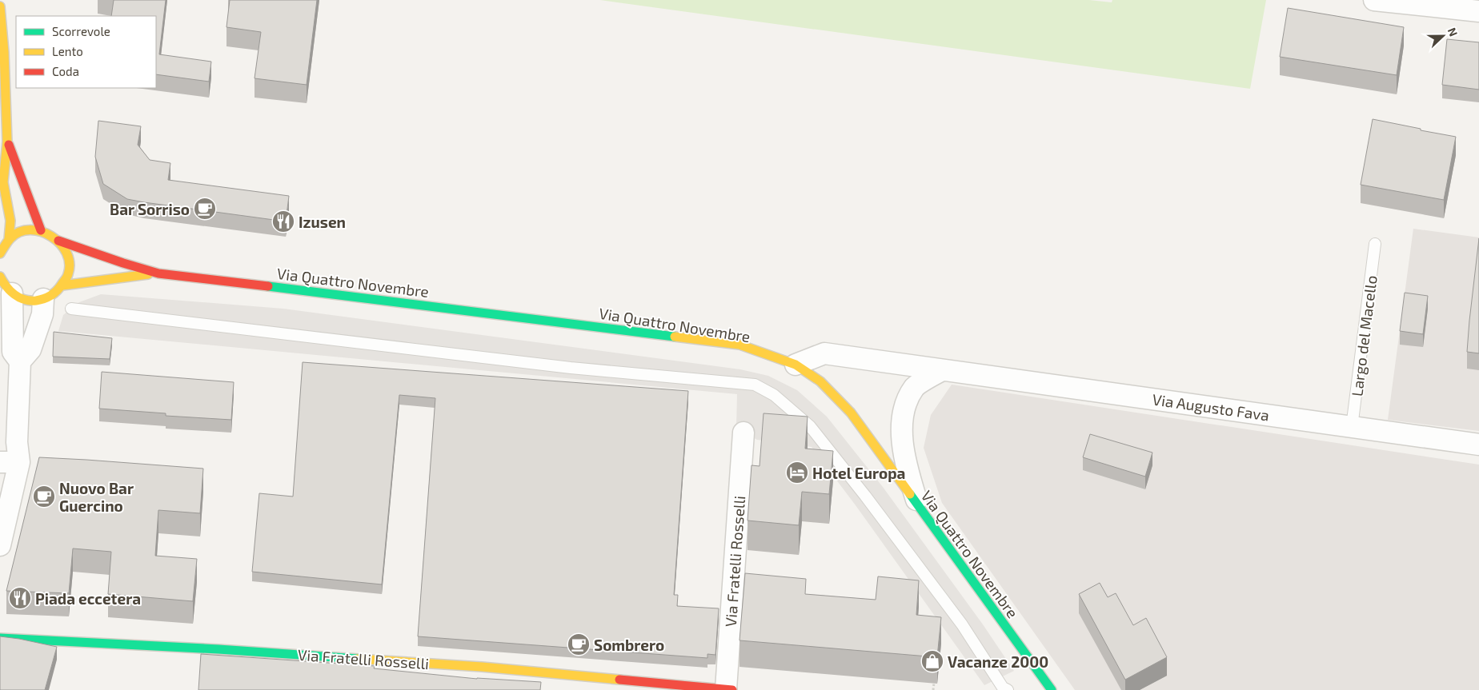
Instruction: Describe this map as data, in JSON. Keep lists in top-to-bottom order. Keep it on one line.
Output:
{"streets":{"main road":["Via Quattro Novembre","Via Fratelli Rosselli"],"street":["Via Augusto Fava"],"lane":["Largo del Macello"]},"crossings":[["Via Quattro Novembre","Via Augusto Fava"],["Largo del Macello","Via Augusto Fava"]],"places":{"cafe":["Bar Sorriso","Nuovo Bar Guercino","Sombrero"],"restaurant":["Izusen","Piada eccetera"],"hotel":["Hotel Europa"],"shop":["Vacanze 2000"]},"legend":["Scorrevole","Lento","Coda"],"north":"right"}
